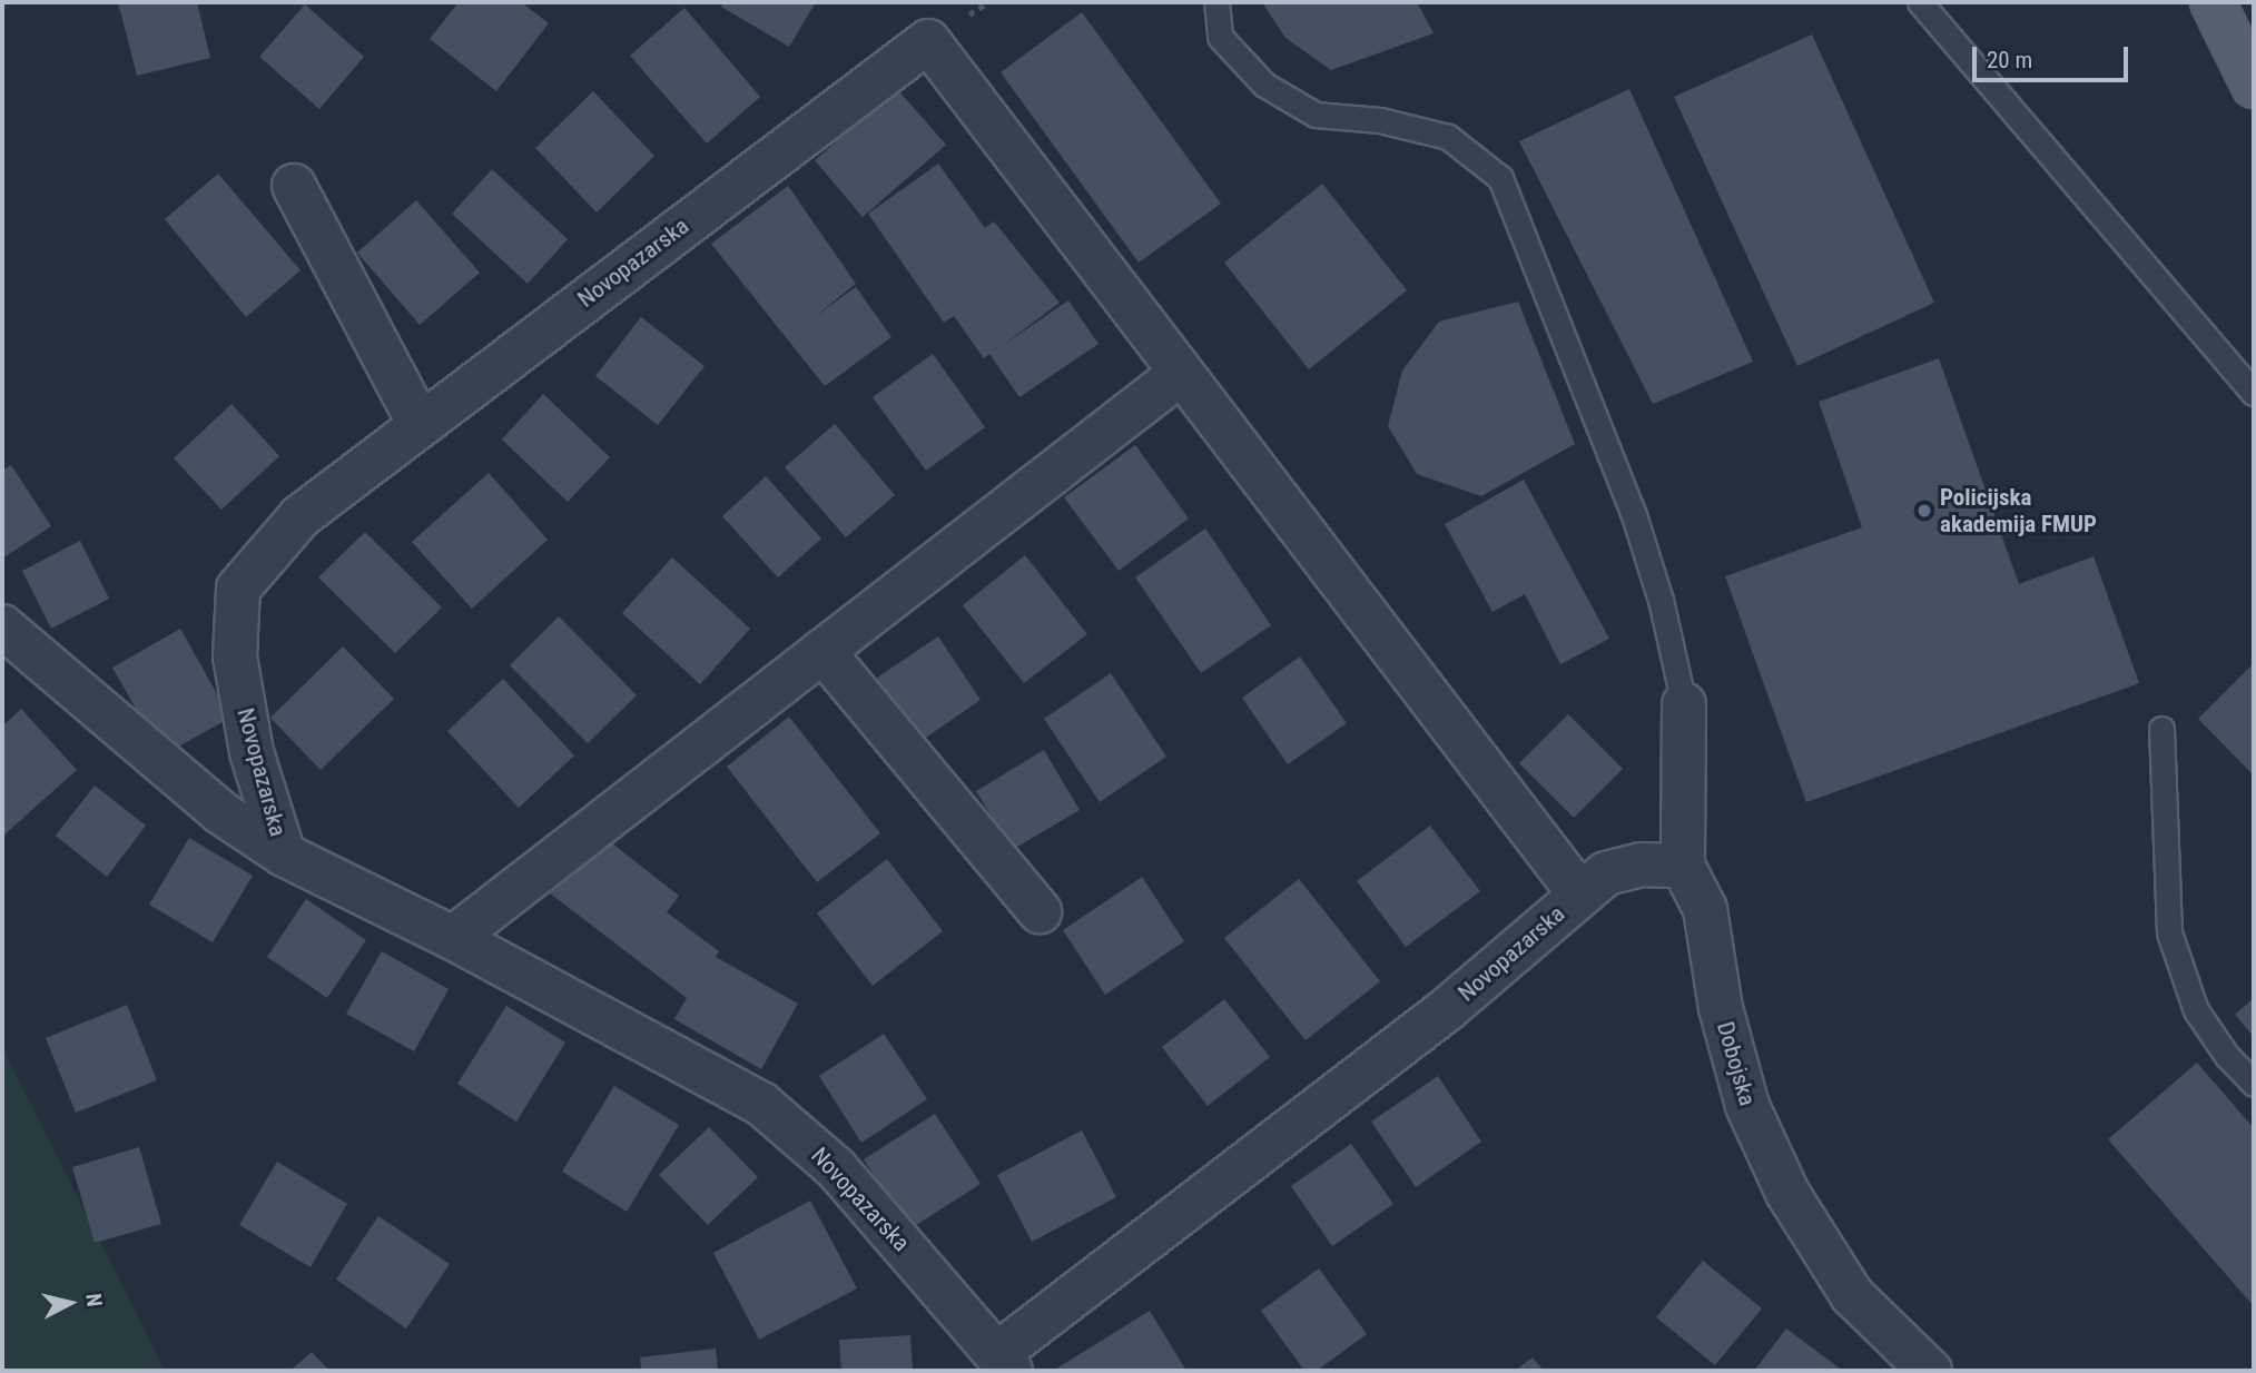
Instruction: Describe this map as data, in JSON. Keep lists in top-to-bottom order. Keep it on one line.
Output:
{"streets":{"street":["Novopazarska","Dobojska"]},"places":["Policijska akademija FMUP"],"scale_bar":"20 m","north":"right"}
